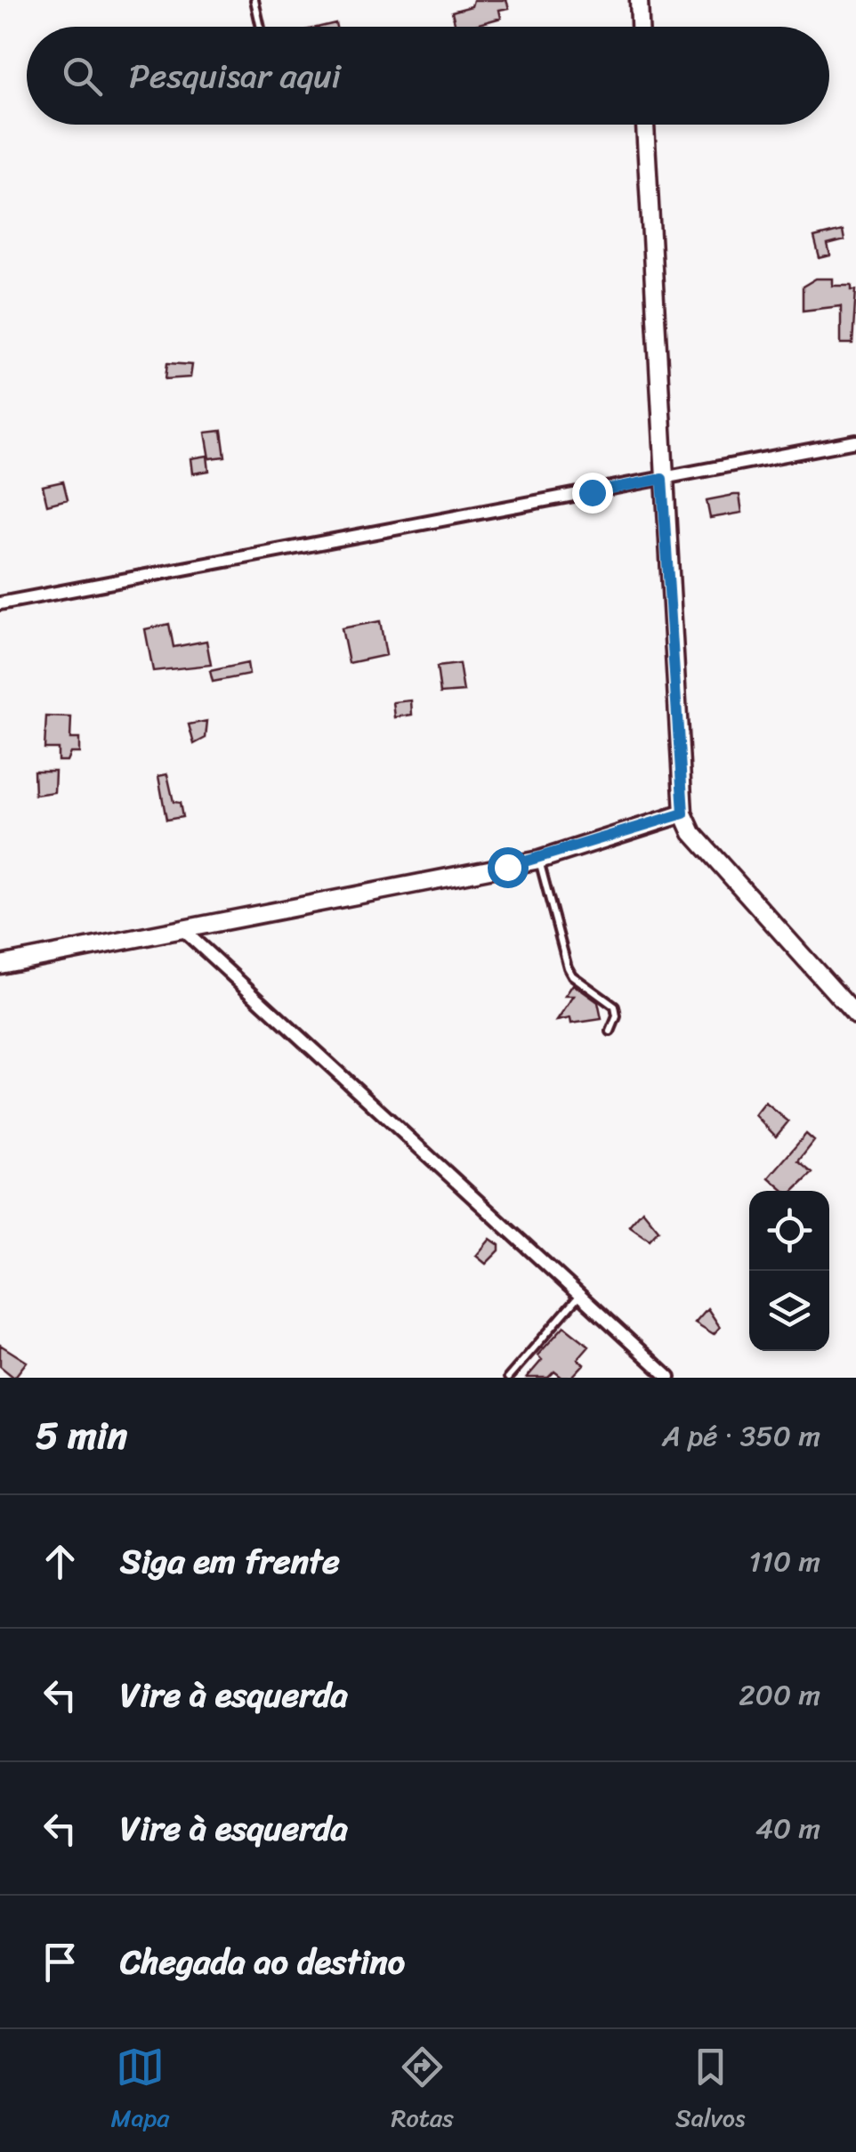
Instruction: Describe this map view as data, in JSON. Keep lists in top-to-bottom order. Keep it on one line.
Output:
{"page":{"search":"Pesquisar aqui","heading":["5 min","A pé · 350 m"],"list":[["Siga em frente","110 m"],["Vire à esquerda","200 m"],["Vire à esquerda","40 m"],"Chegada ao destino"],"nav":["Mapa","Rotas","Salvos"]}}
